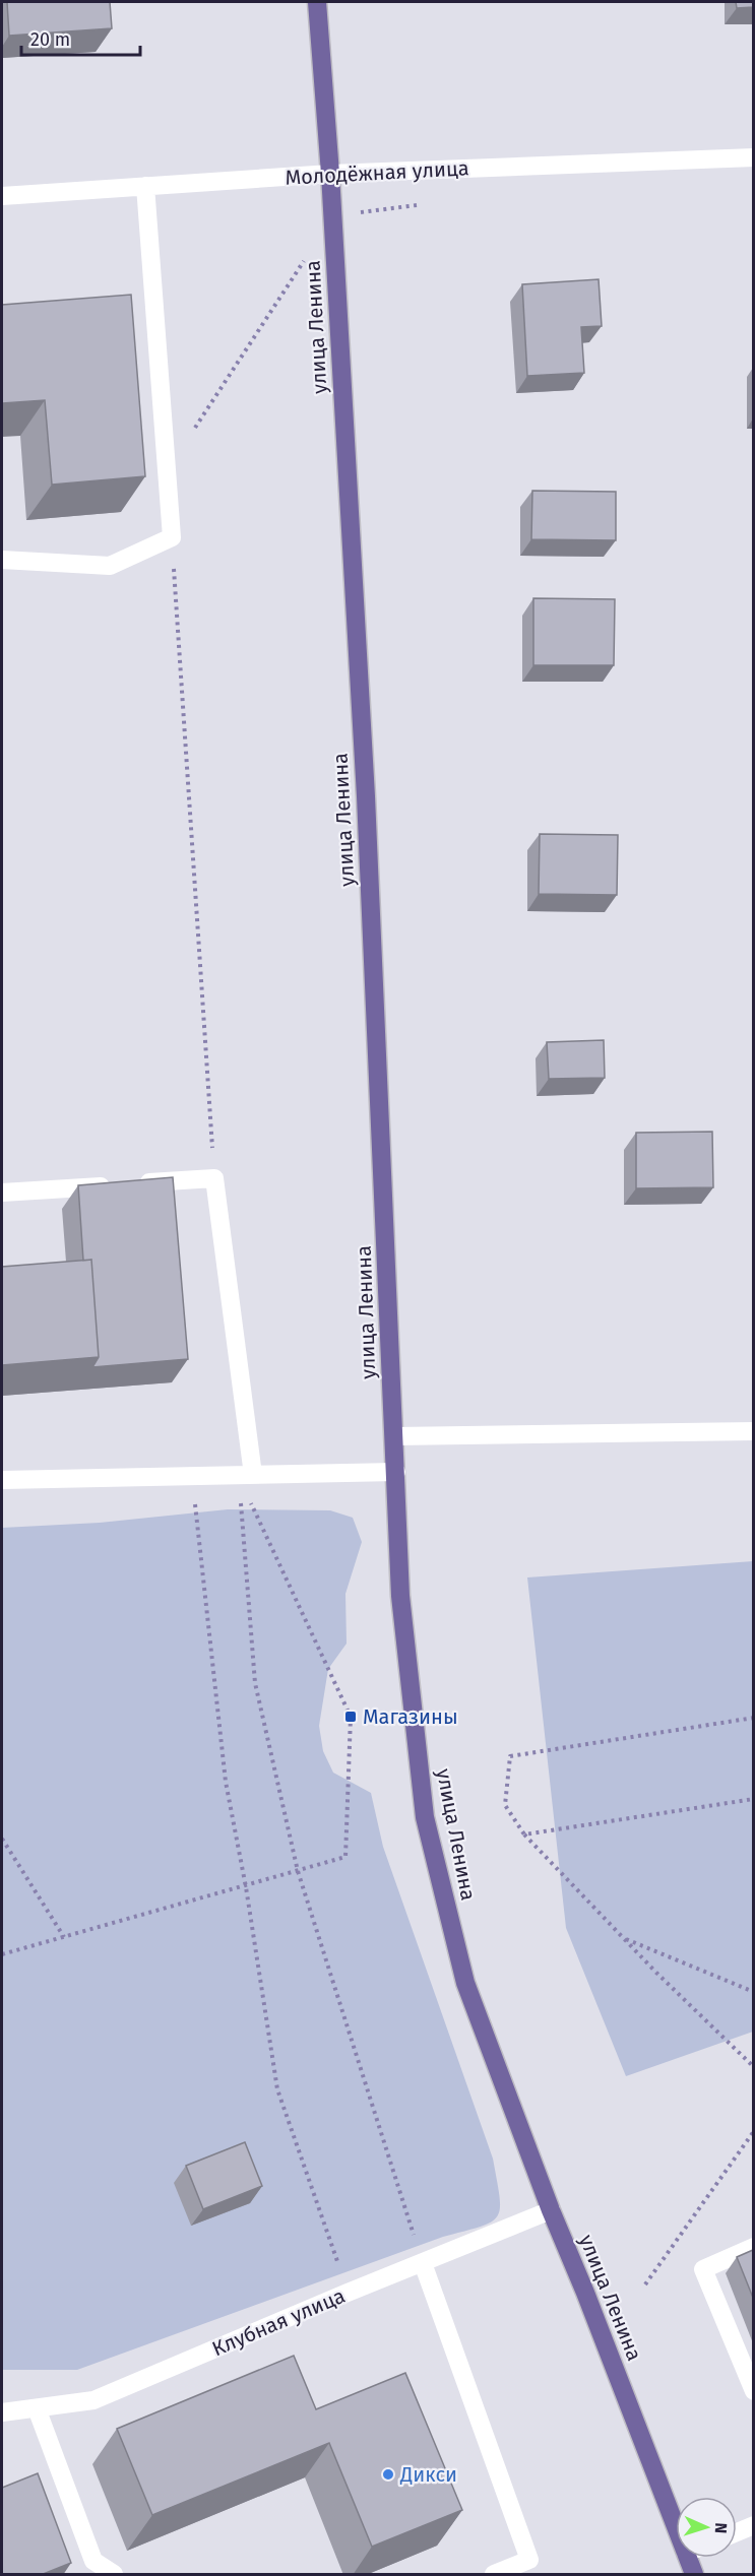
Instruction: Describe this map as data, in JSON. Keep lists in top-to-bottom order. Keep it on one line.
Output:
{"streets":{"main road":["улица Ленина"],"street":["Молодёжная улица","Клубная улица"]},"crossings":[["Молодёжная улица","улица Ленина"],["улица Ленина","Клубная улица"]],"places":{"transit":["Магазины"],"other":["Дикси"]},"scale_bar":"20 m","north":"right"}
